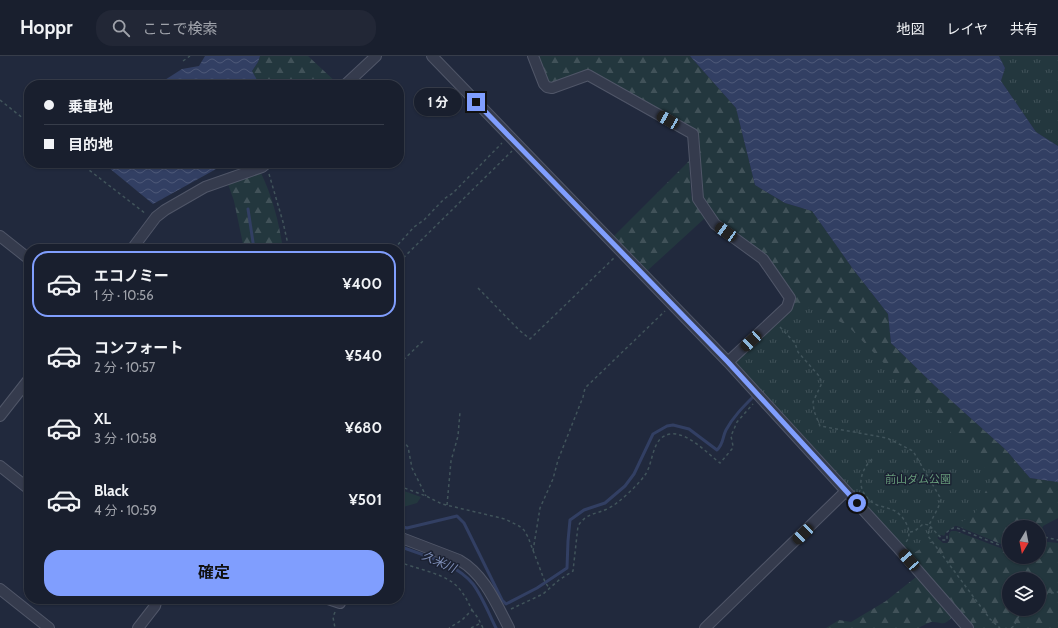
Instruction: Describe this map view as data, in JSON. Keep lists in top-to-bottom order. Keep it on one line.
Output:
{"water":["久米川"],"parks":["前山ダム公園"],"north":"bottom","page":{"header":"Hoppr","search":"ここで検索","nav":["地図","レイヤ","共有"],"banner":["乗車地","目的地"],"bubble":"1 分","list":[{"name":"エコノミー","note":"1 分 · 10:56","value":"¥400"},{"name":"コンフォート","note":"2 分 · 10:57","value":"¥540"},{"name":"XL","note":"3 分 · 10:58","value":"¥680"},{"name":"Black","note":"4 分 · 10:59","value":"¥501"}],"buttons":"確定"}}
